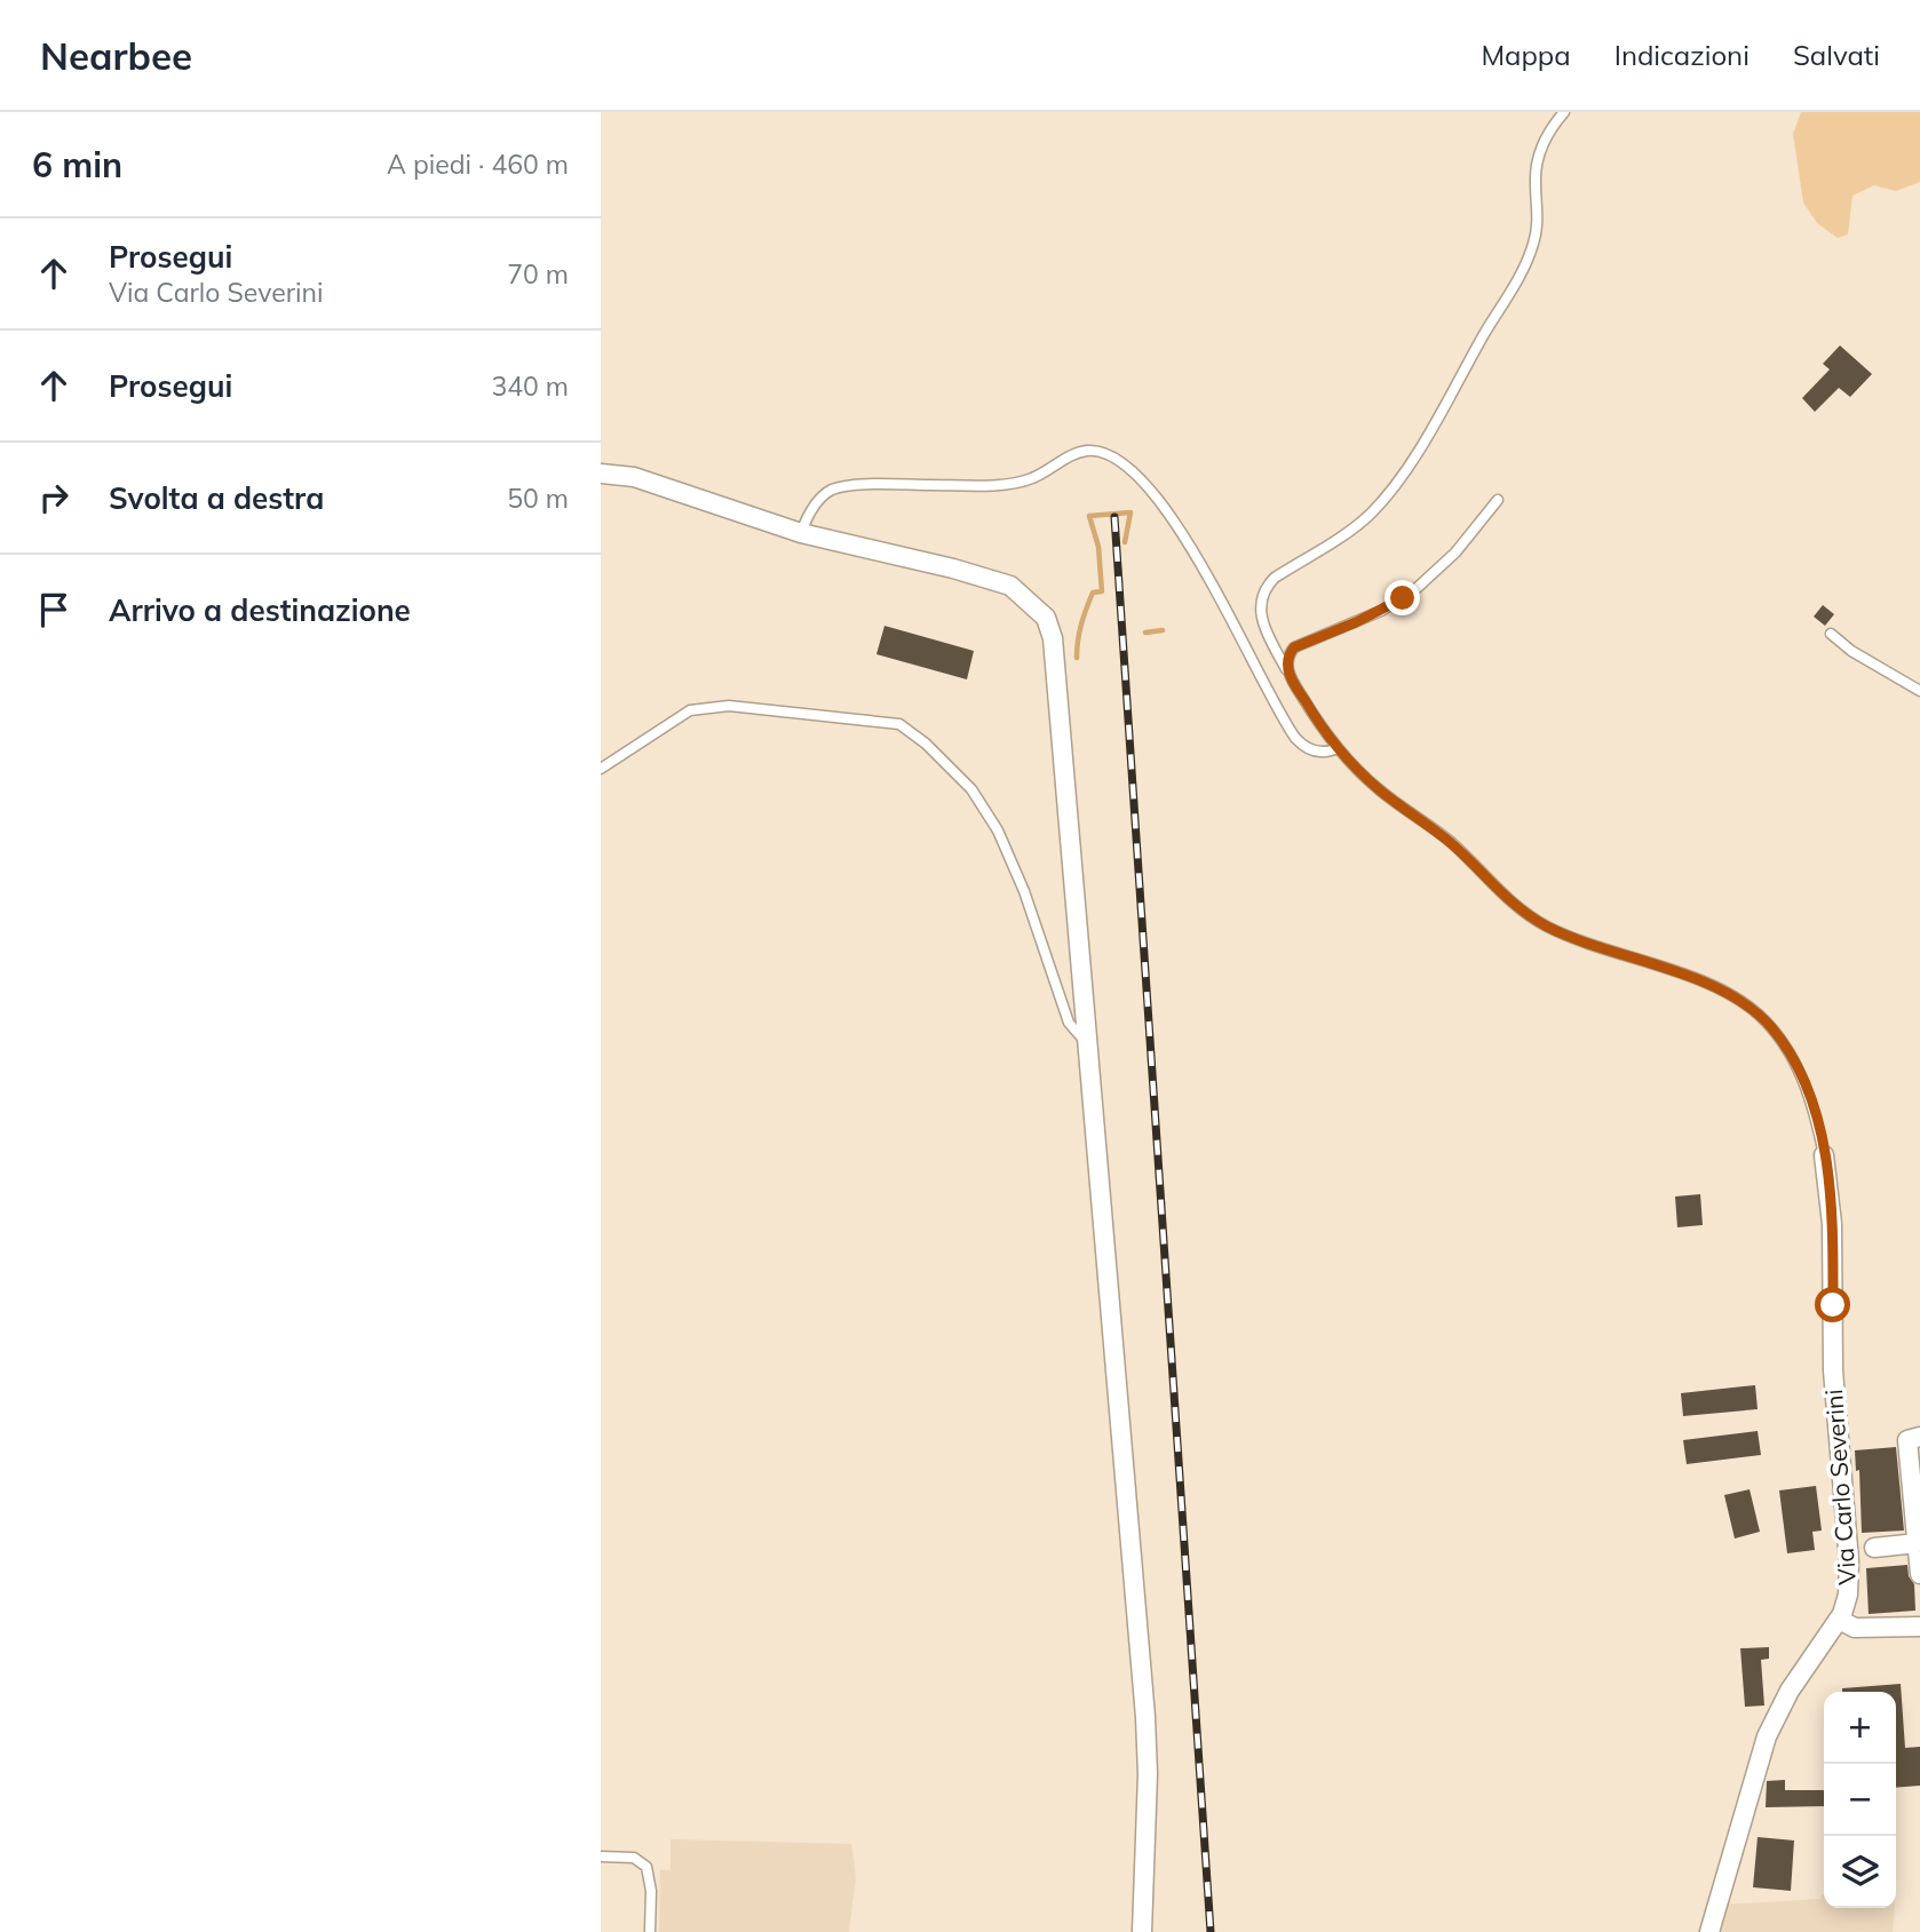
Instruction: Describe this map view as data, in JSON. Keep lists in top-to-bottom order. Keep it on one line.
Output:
{"streets":{"street":["Via Carlo Severini"]},"page":{"header":"Nearbee","nav":["Mappa","Indicazioni","Salvati"],"heading":["6 min","A piedi · 460 m"],"list":[["Prosegui","Via Carlo Severini","70 m"],["Prosegui","340 m"],["Svolta a destra","50 m"],"Arrivo a destinazione"],"map_buttons":["+","−"]}}
